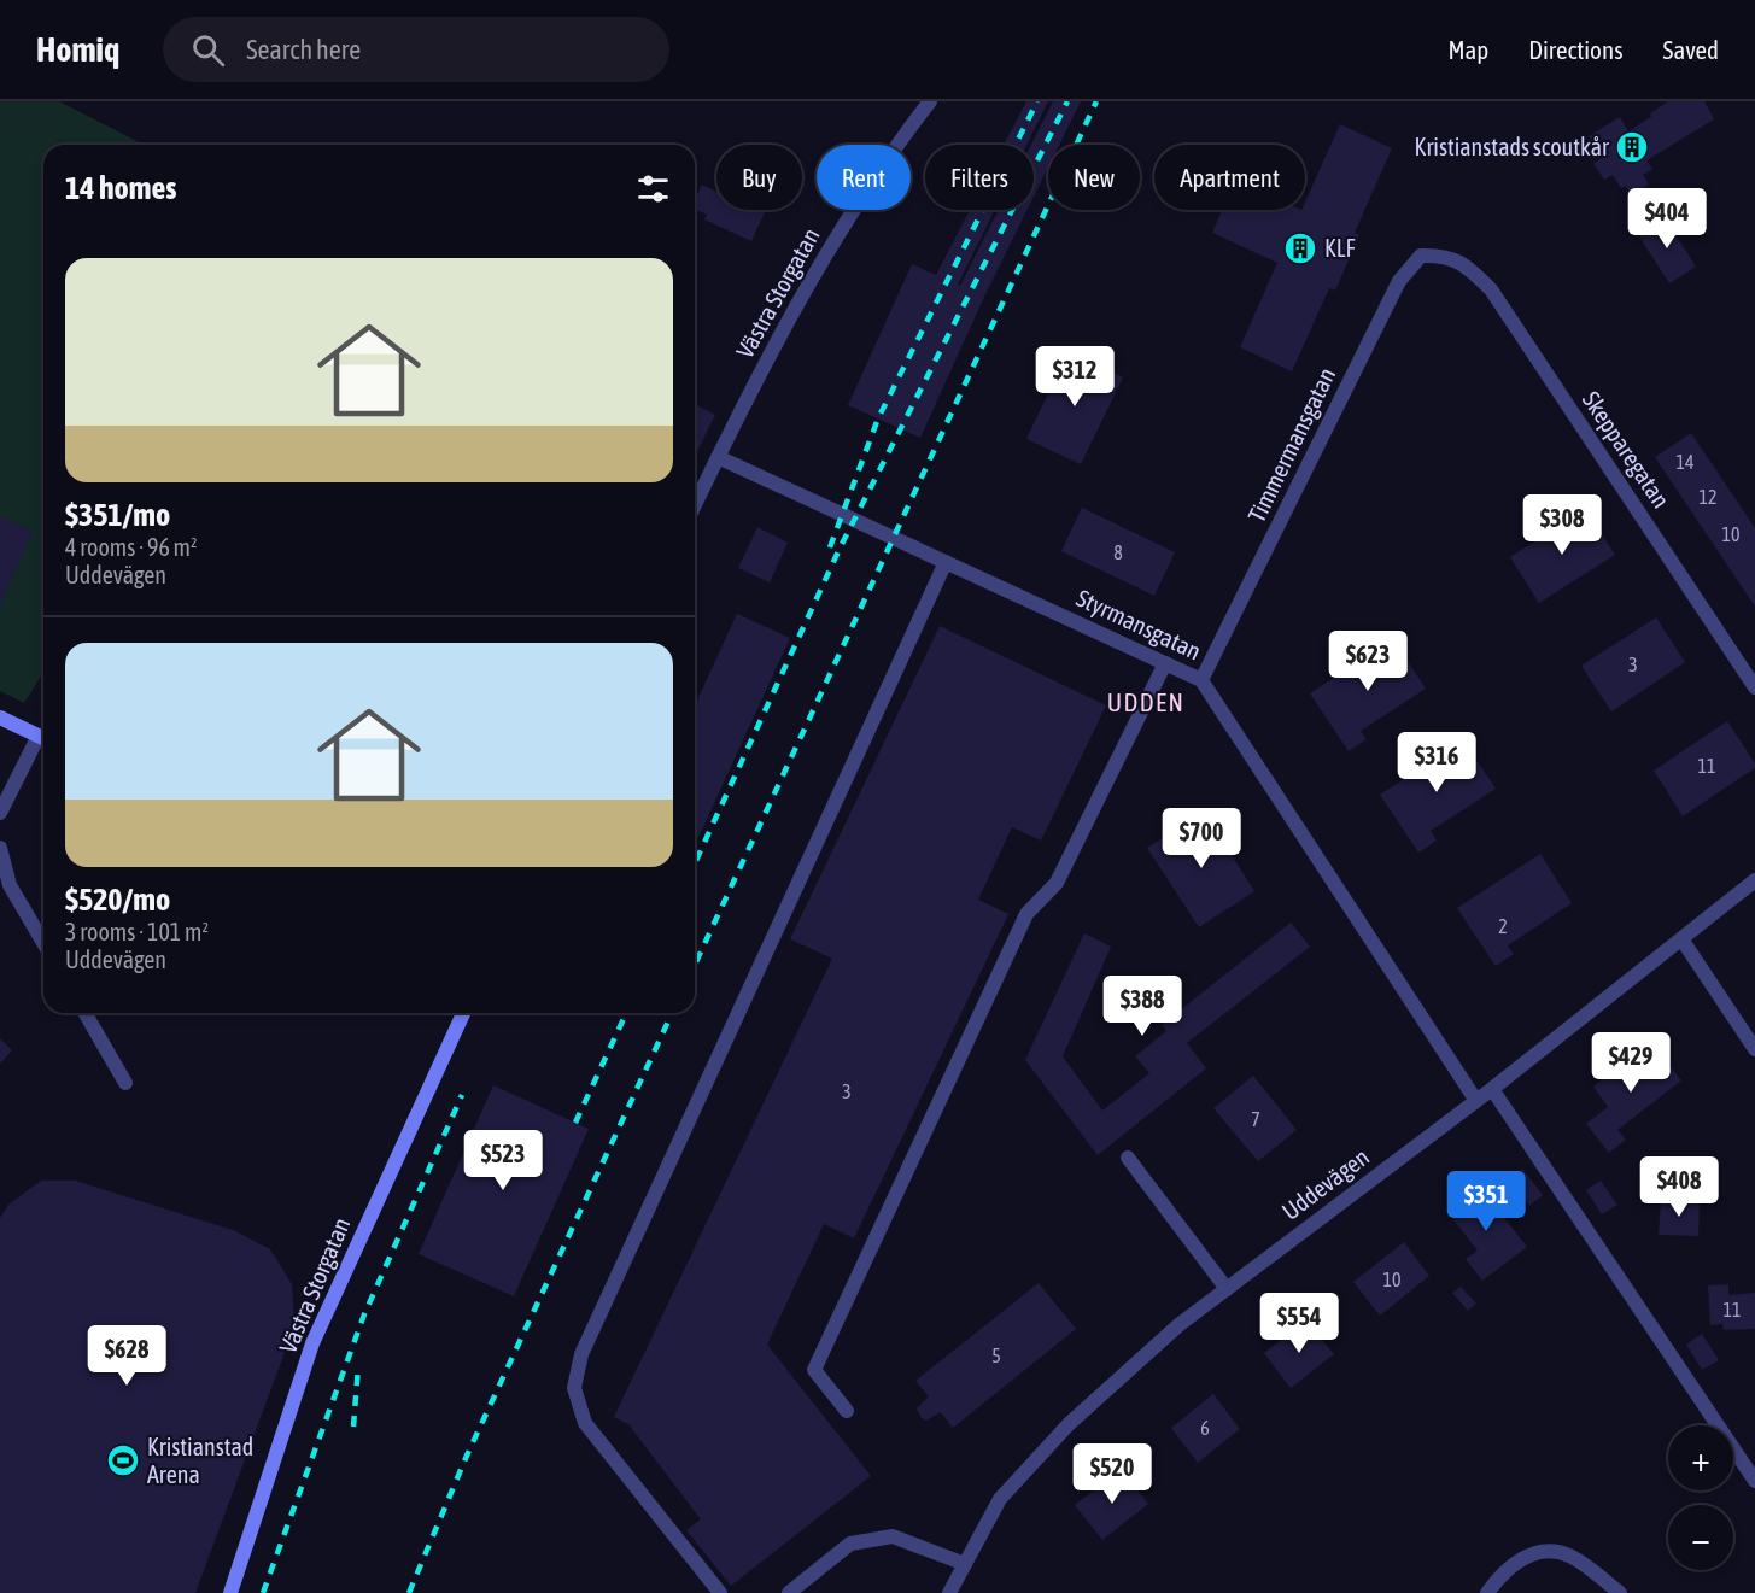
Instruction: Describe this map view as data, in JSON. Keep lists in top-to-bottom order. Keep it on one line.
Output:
{"streets":{"street":["Västra Storgatan","Timmermansgatan","Skepparegatan","Styrmansgatan","Uddevägen"]},"crossings":[["Västra Storgatan","Styrmansgatan"],["Timmermansgatan","Skepparegatan"],["Timmermansgatan","Styrmansgatan"],["Styrmansgatan","Uddevägen"]],"districts":["UDDEN"],"places":{"building":["Kristianstads scoutkår","KLF"],"sports":["Kristianstad Arena"]},"house_numbers":["14","12","10","8","3","11","2","3","7","10","11","5","6"],"page":{"header":"Homiq","search":"Search here","nav":["Map","Directions","Saved"],"chip":["Buy","Rent","Filters","New","Apartment"],"heading":"14 homes","price":["$404","$312","$308","$623","$316","$700","$388","$429","$523","$408","$351","$554","$628","$520"],"list":[{"name":"$351/mo","note":"4 rooms · 96 m² · Uddevägen"},{"name":"$520/mo","note":"3 rooms · 101 m² · Uddevägen"}],"map_buttons":["+","−"]}}
